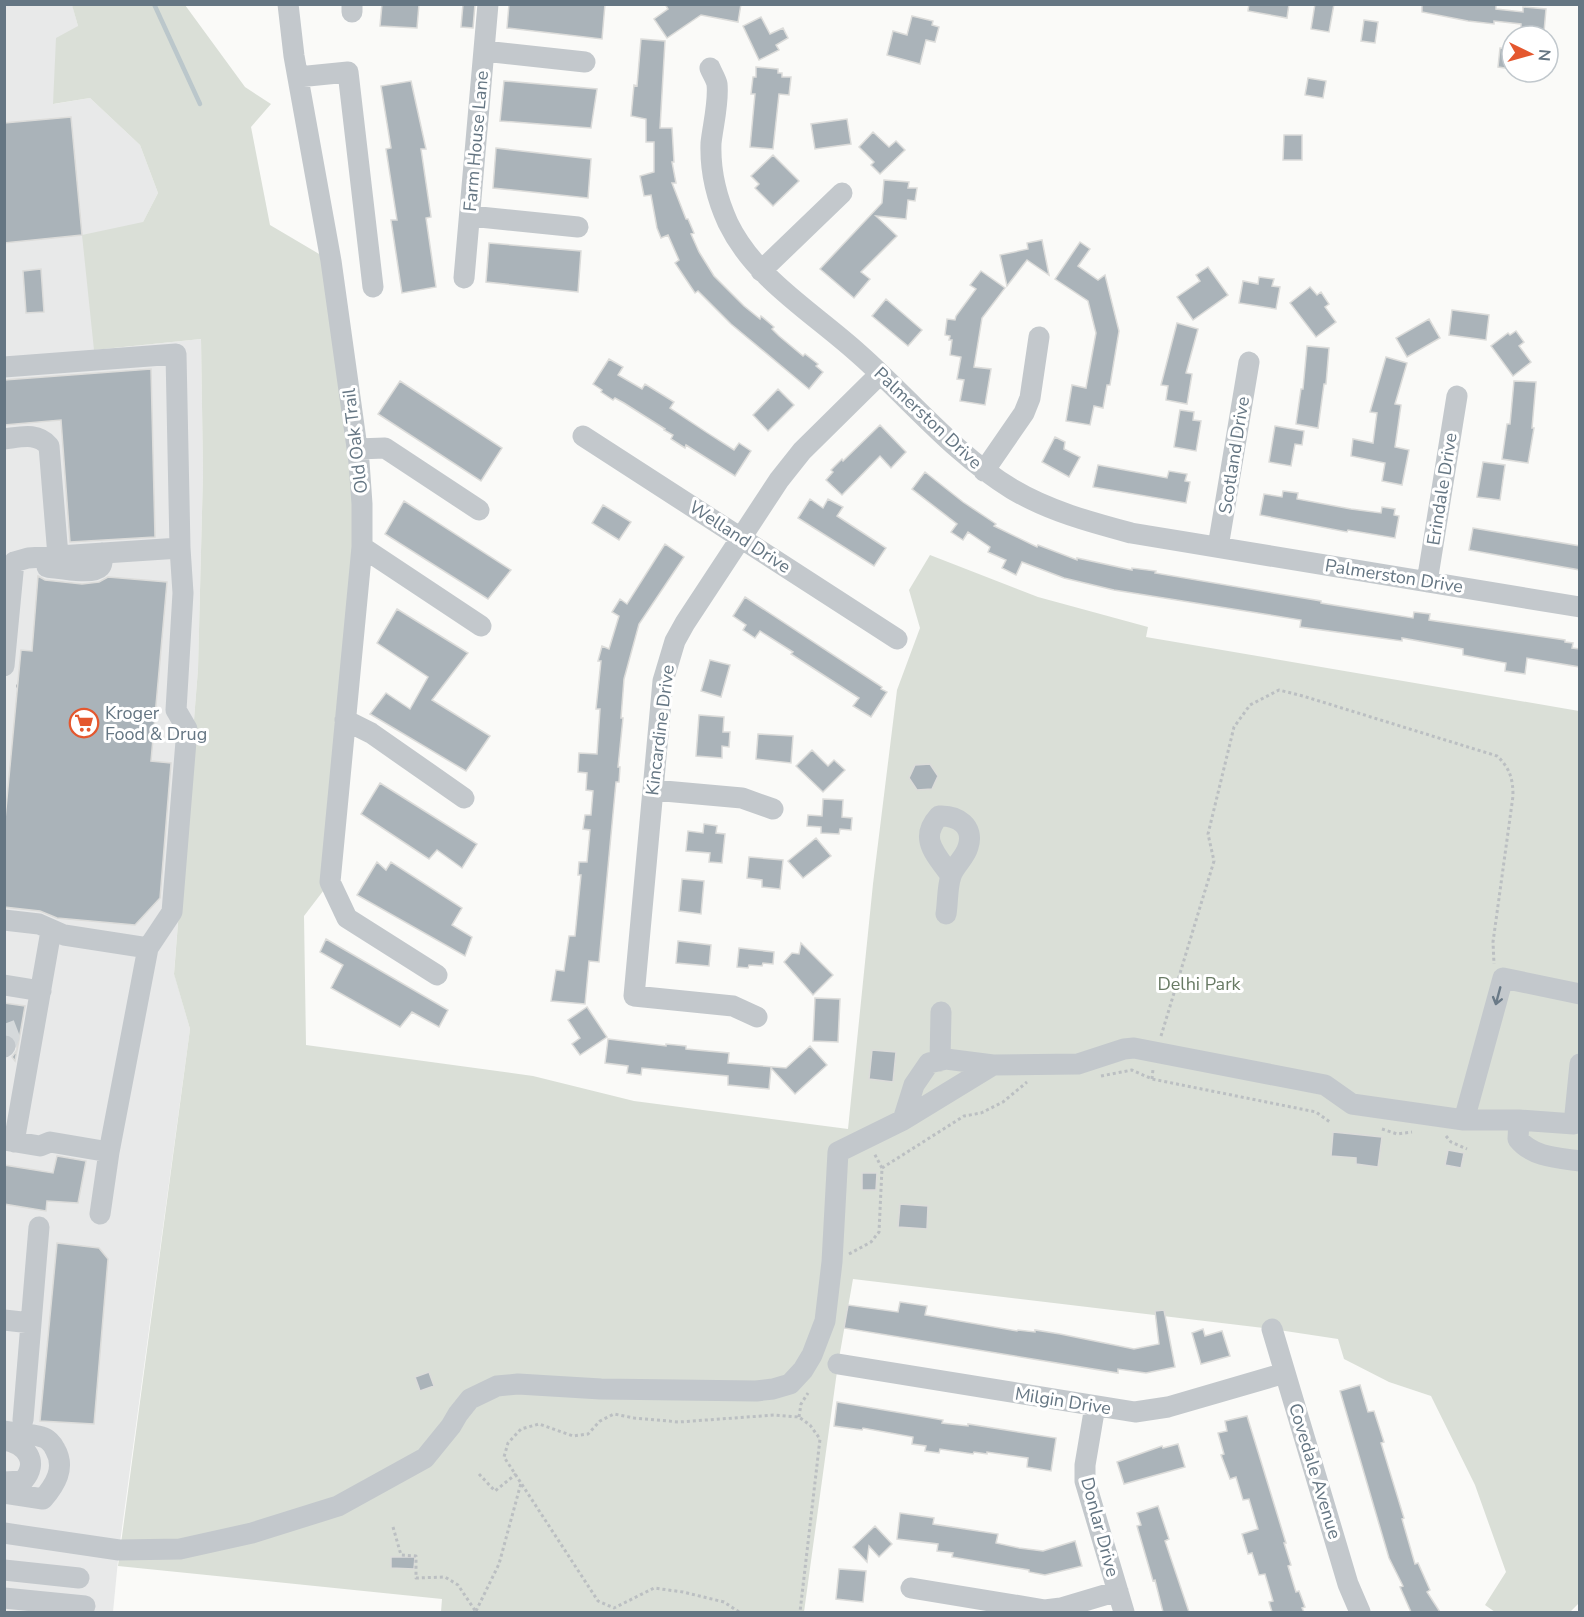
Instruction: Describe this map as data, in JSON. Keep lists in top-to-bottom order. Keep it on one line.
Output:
{"streets":{"street":["Farm House Lane","Palmerston Drive","Old Oak Trail","Scotland Drive","Erindale Drive","Welland Drive","Kincardine Drive","Milgin Drive","Covedale Avenue","Donlar Drive"]},"crossings":[["Palmerston Drive","Scotland Drive"],["Palmerston Drive","Erindale Drive"],["Palmerston Drive","Kincardine Drive"],["Welland Drive","Kincardine Drive"],["Milgin Drive","Covedale Avenue"],["Milgin Drive","Donlar Drive"]],"parks":["Delhi Park"],"places":{"supermarket":["Kroger Food & Drug"]},"north":"right"}
